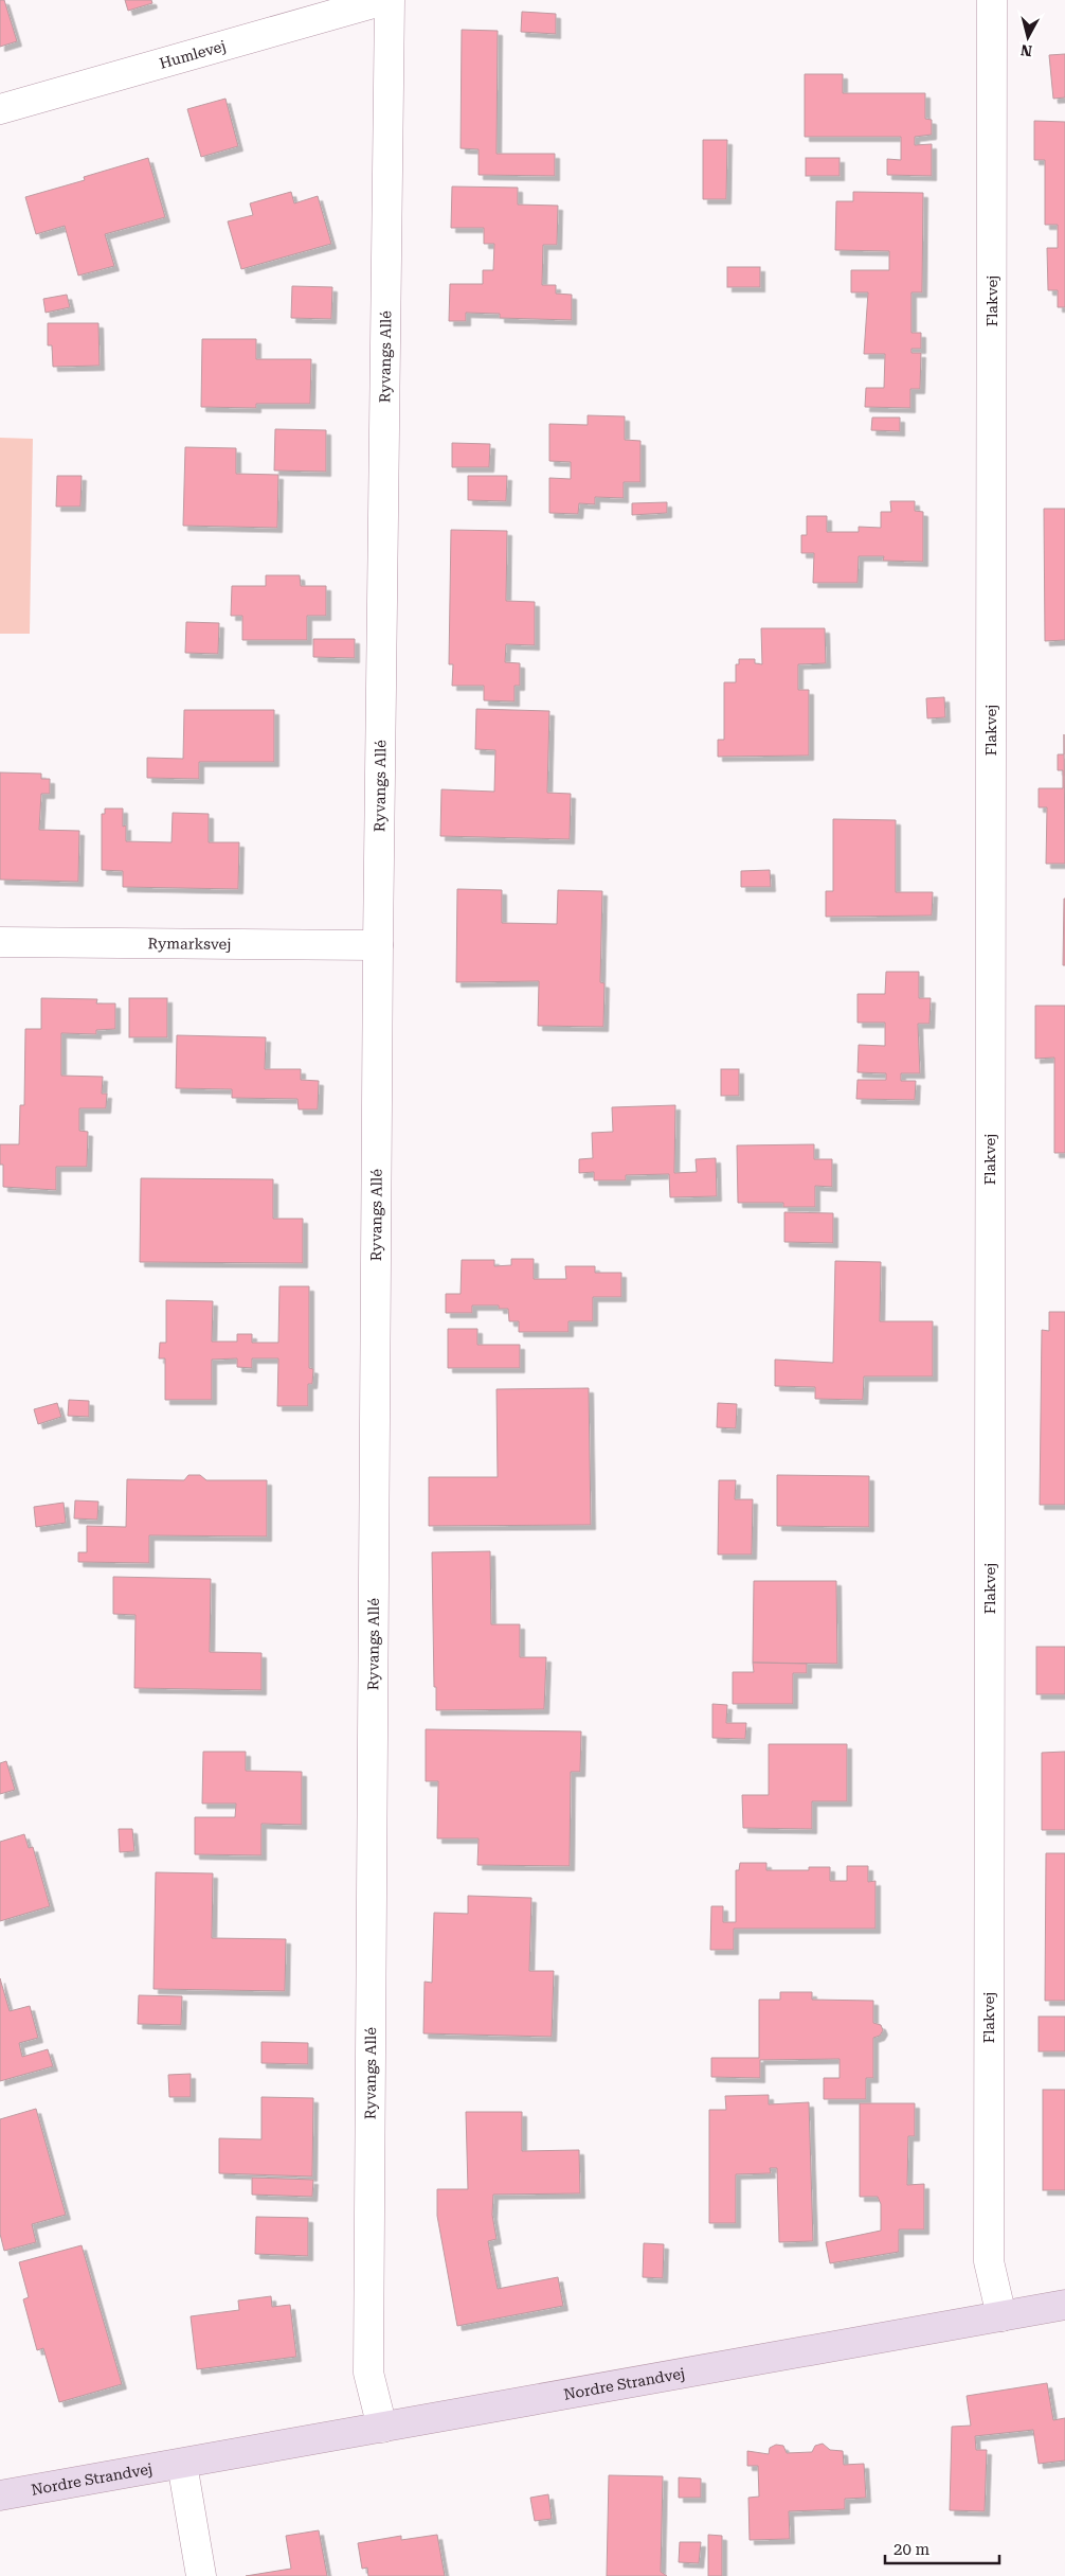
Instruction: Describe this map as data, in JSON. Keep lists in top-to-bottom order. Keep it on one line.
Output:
{"streets":{"street":["Humlevej","Flakvej","Ryvangs Allé","Rymarksvej","Nordre Strandvej"]},"crossings":[["Flakvej","Nordre Strandvej"],["Ryvangs Allé","Rymarksvej"],["Ryvangs Allé","Nordre Strandvej"]],"scale_bar":"20 m","north":"bottom"}
